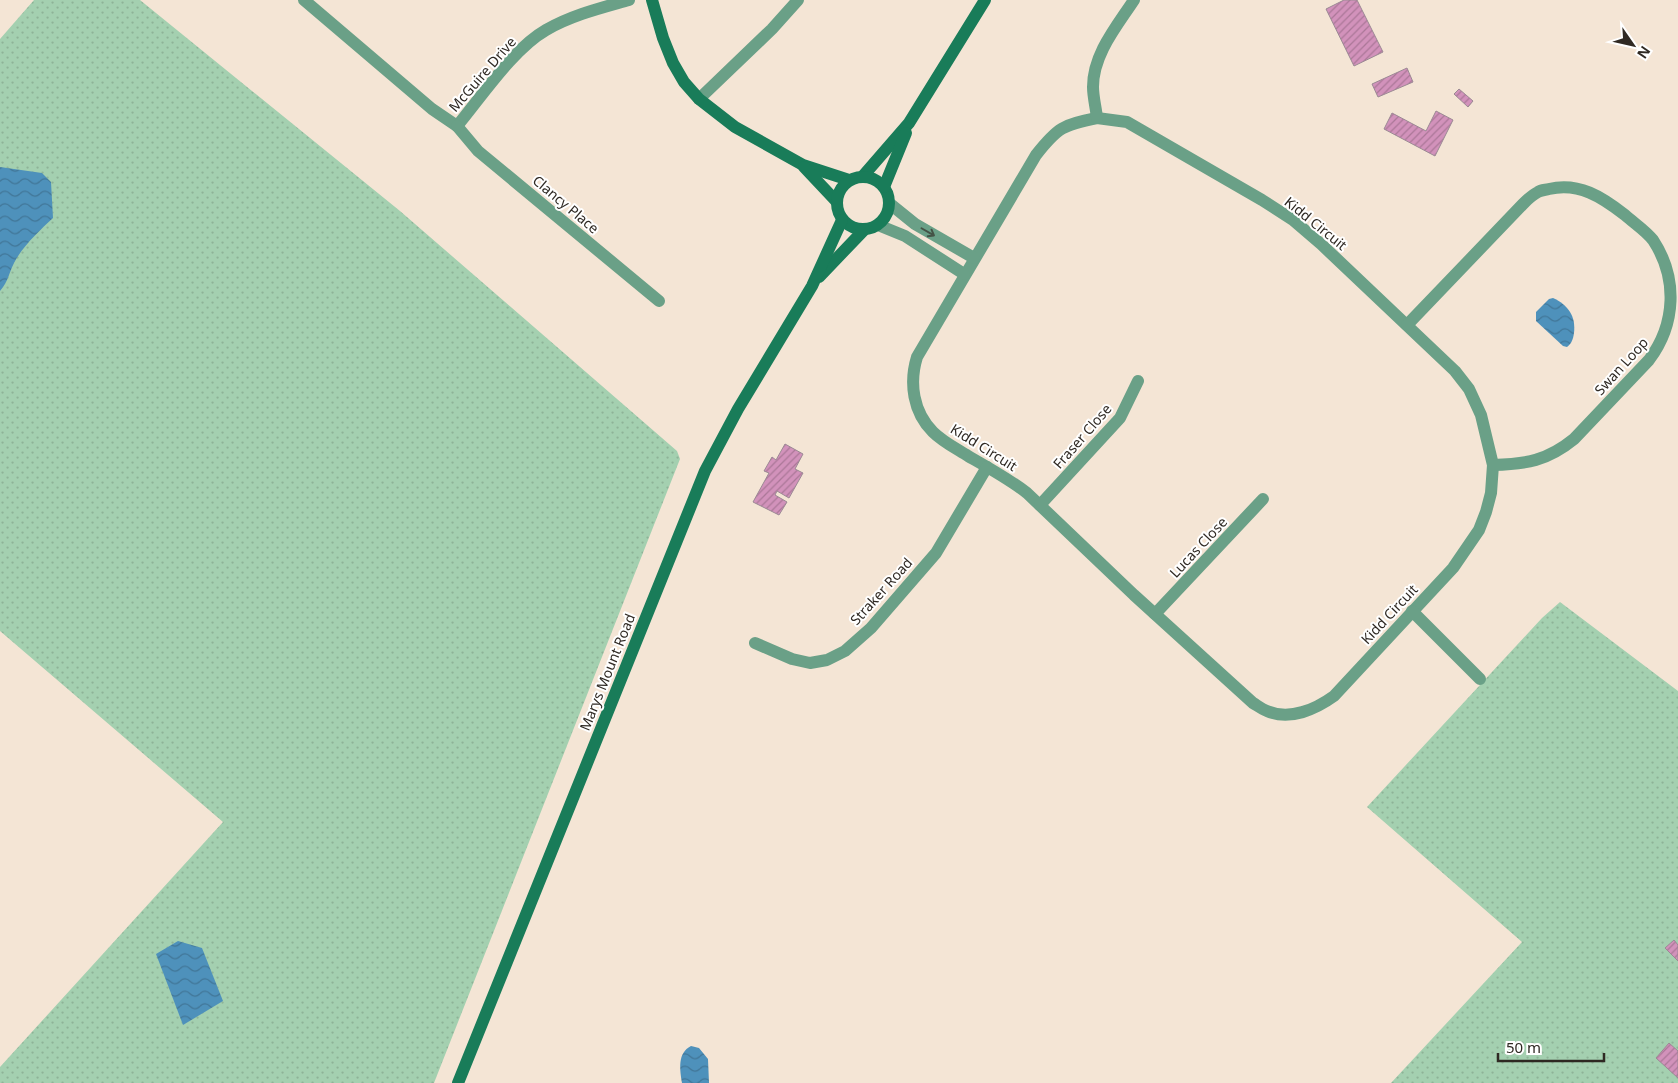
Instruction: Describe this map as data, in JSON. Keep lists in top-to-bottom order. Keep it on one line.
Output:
{"streets":{"street":["McGuire Drive","Clancy Place","Kidd Circuit","Swan Loop","Fraser Close","Lucas Close","Straker Road","Marys Mount Road"]},"crossings":[["McGuire Drive","Clancy Place"],["Kidd Circuit","Swan Loop"],["Kidd Circuit","Fraser Close"],["Kidd Circuit","Lucas Close"],["Kidd Circuit","Straker Road"]],"scale_bar":"50 m","north":"bottom right"}
